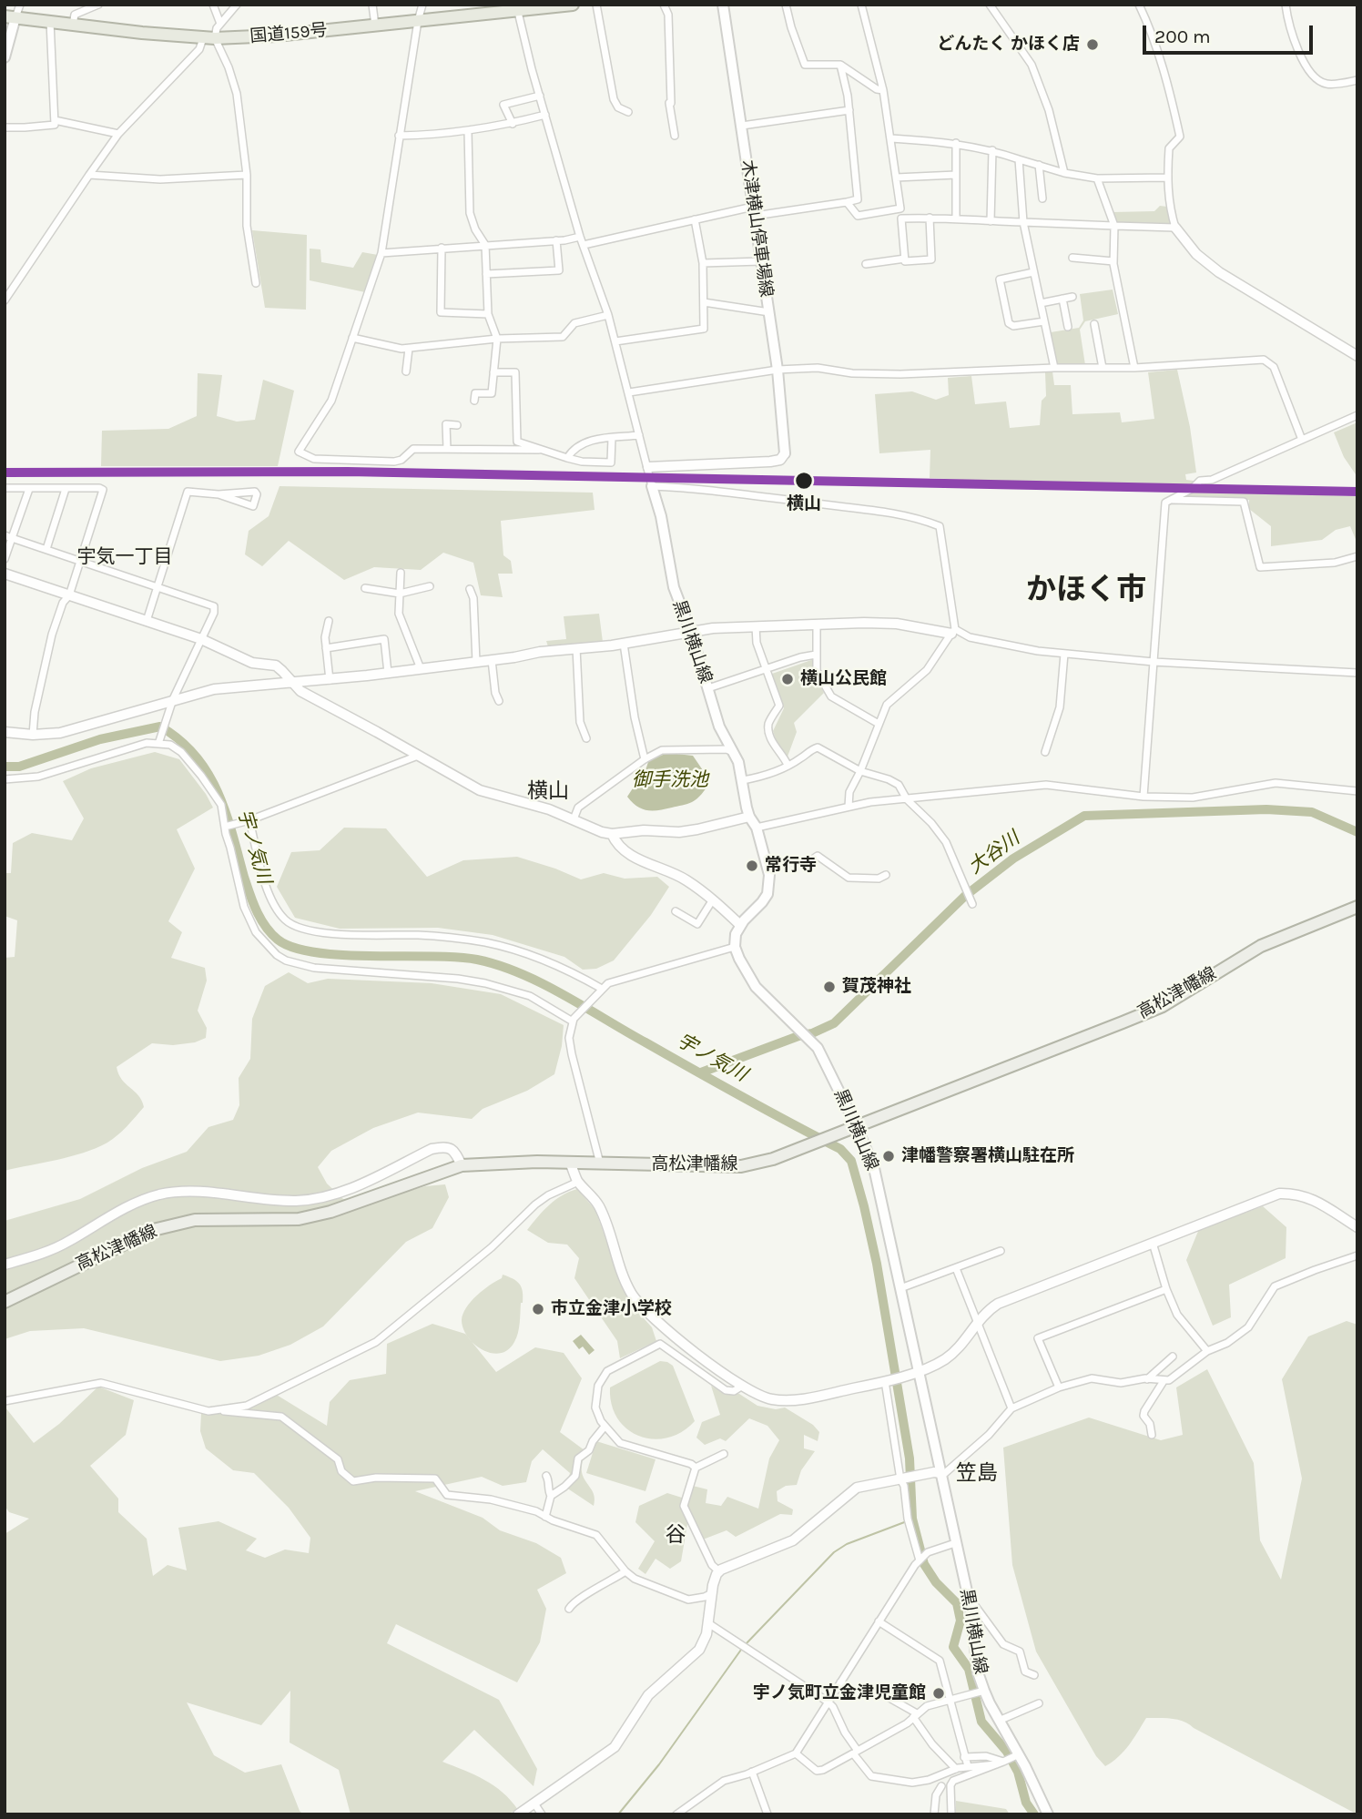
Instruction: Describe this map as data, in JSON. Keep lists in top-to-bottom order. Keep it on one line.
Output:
{"streets":{"highway":["国道159号"],"main road":["木津横山停車場線","黒川横山線","高松津幡線"]},"crossings":[["黒川横山線","高松津幡線"]],"districts":["宇気一丁目","かほく市","横山","笠島","谷"],"water":["御手洗池","宇ノ気川","大谷川"],"places":["どんたく かほく店","横山","横山公民館","常行寺","賀茂神社","津幡警察署横山駐在所","市立金津小学校","宇ノ気町立金津児童館"],"scale_bar":"200 m"}
